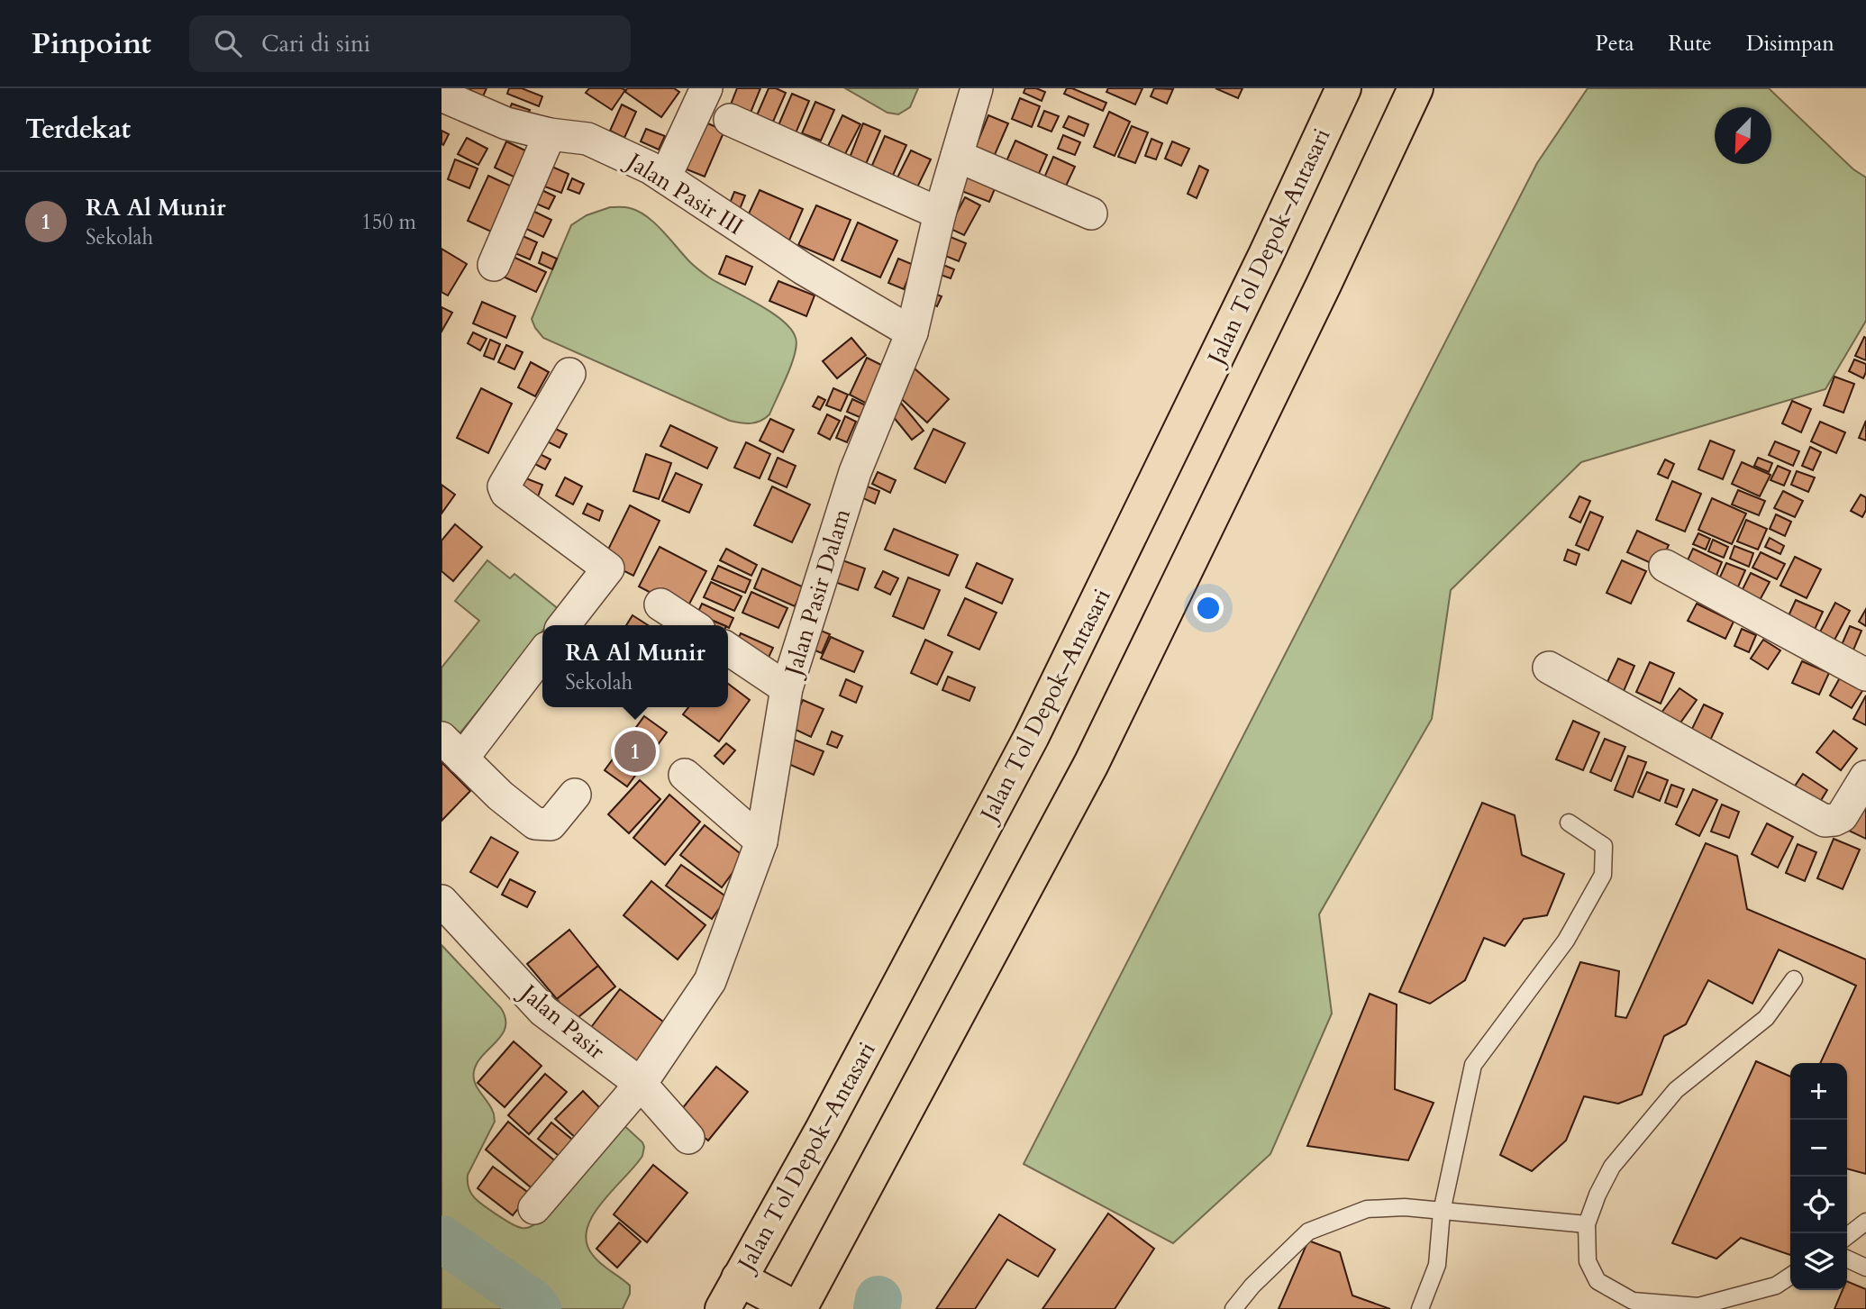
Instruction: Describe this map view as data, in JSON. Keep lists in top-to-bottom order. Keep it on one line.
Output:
{"streets":{"highway":["Jalan Tol Depok–Antasari"],"street":["Jalan Pasir III","Jalan Pasir Dalam","Jalan Pasir"]},"crossings":[["Jalan Pasir III","Jalan Pasir Dalam"],["Jalan Pasir Dalam","Jalan Pasir"]],"north":"bottom left","page":{"header":"Pinpoint","search":"Cari di sini","nav":["Peta","Rute","Disimpan"],"heading":"Terdekat","list":[{"mark":"1","name":"RA Al Munir","note":"Sekolah","value":"150 m"}],"popup":["RA Al Munir","Sekolah"],"pins":"1","map_buttons":["+","−"]}}
